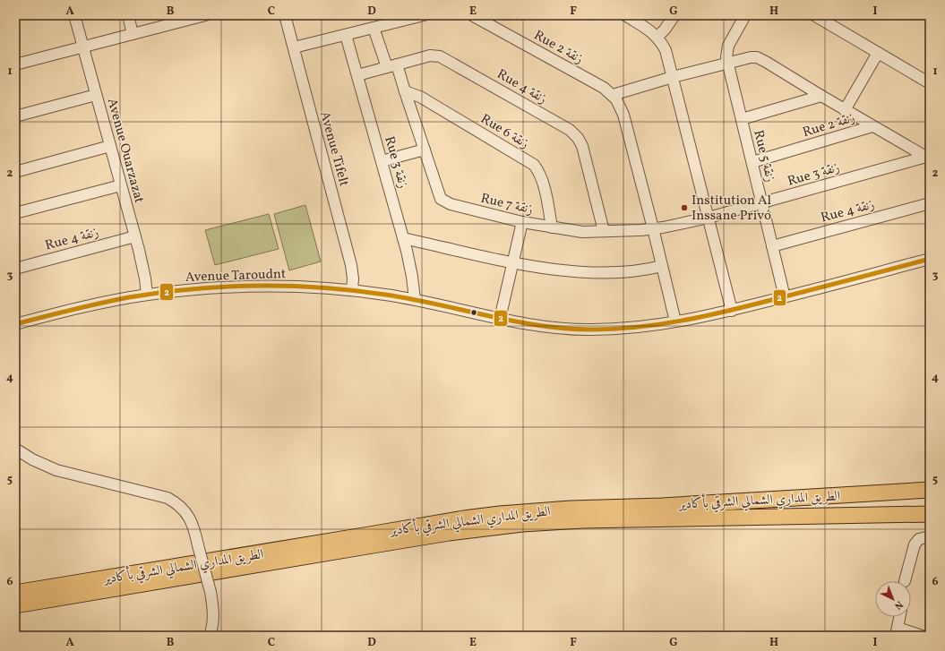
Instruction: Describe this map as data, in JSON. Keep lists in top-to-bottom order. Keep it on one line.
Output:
{"streets":{"highway":["الطريق المداري الشمالي الشرقي بأكادير"],"street":["Rue 2 زنقة","Rue 4 زنقة","Rue 6 زنقة","Avenue Tifelt","Avenue Ouarzazat","Rue 5 زنقة","Rue 3 زنقة","Rue 7 زنقة","Avenue Taroudnt"]},"crossings":[["Rue 2 زنقة","Rue 5 زنقة"],["Rue 4 زنقة","Avenue Ouarzazat"],["Rue 4 زنقة","Rue 5 زنقة"],["Rue 4 زنقة","Rue 3 زنقة"],["Rue 4 زنقة","Rue 7 زنقة"],["Rue 6 زنقة","Rue 7 زنقة"],["Avenue Tifelt","Avenue Taroudnt"],["Avenue Ouarzazat","Avenue Taroudnt"],["Rue 5 زنقة","Rue 3 زنقة"],["Rue 5 زنقة","Avenue Taroudnt"],["Rue 3 زنقة","Rue 7 زنقة"],["Rue 3 زنقة","Avenue Taroudnt"]],"places":["Institution Al Inssane Privó"],"lines":["transit line 2"],"north":"bottom right","grid":{"columns":["A","B","C","D","E","F","G","H","I"],"rows":["1","2","3","4","5","6"]}}
